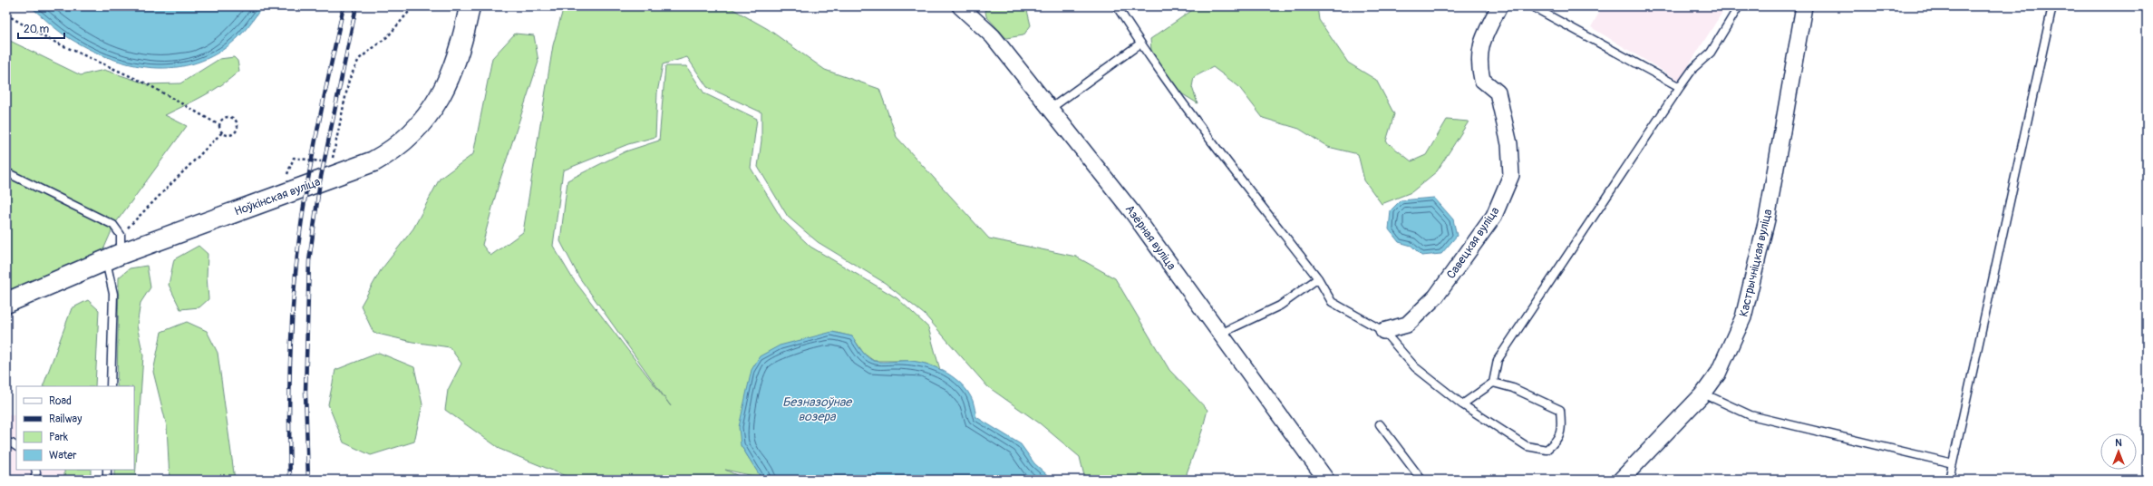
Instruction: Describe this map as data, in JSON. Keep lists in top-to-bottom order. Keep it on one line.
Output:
{"streets":{"main road":["Ноўкінская вуліца"],"street":["Азёрная вуліца","Савецкая вуліца","Кастрычніцкая вуліца"]},"water":["Безназоўнае возера"],"legend":["Road","Railway","Park","Water"],"scale_bar":"20 m","north":"top"}
